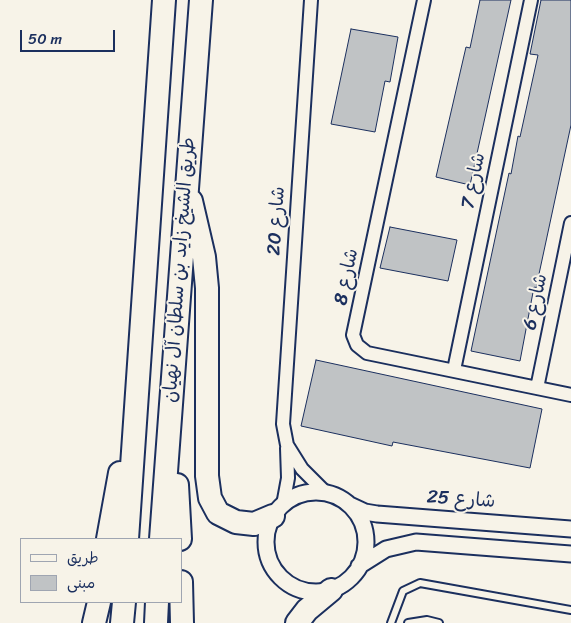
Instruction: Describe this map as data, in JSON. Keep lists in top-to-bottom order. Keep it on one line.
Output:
{"streets":{"highway":["طريق الشيخ زايد بن سلطان آل نهيان"],"street":["شارع 7","شارع 20","شارع 8","شارع 6","شارع 25"]},"crossings":[["شارع 7","شارع 8"],["شارع 20","شارع 25"],["شارع 8","شارع 6"]],"legend":["طريق","مبنى"],"scale_bar":"50 m"}
